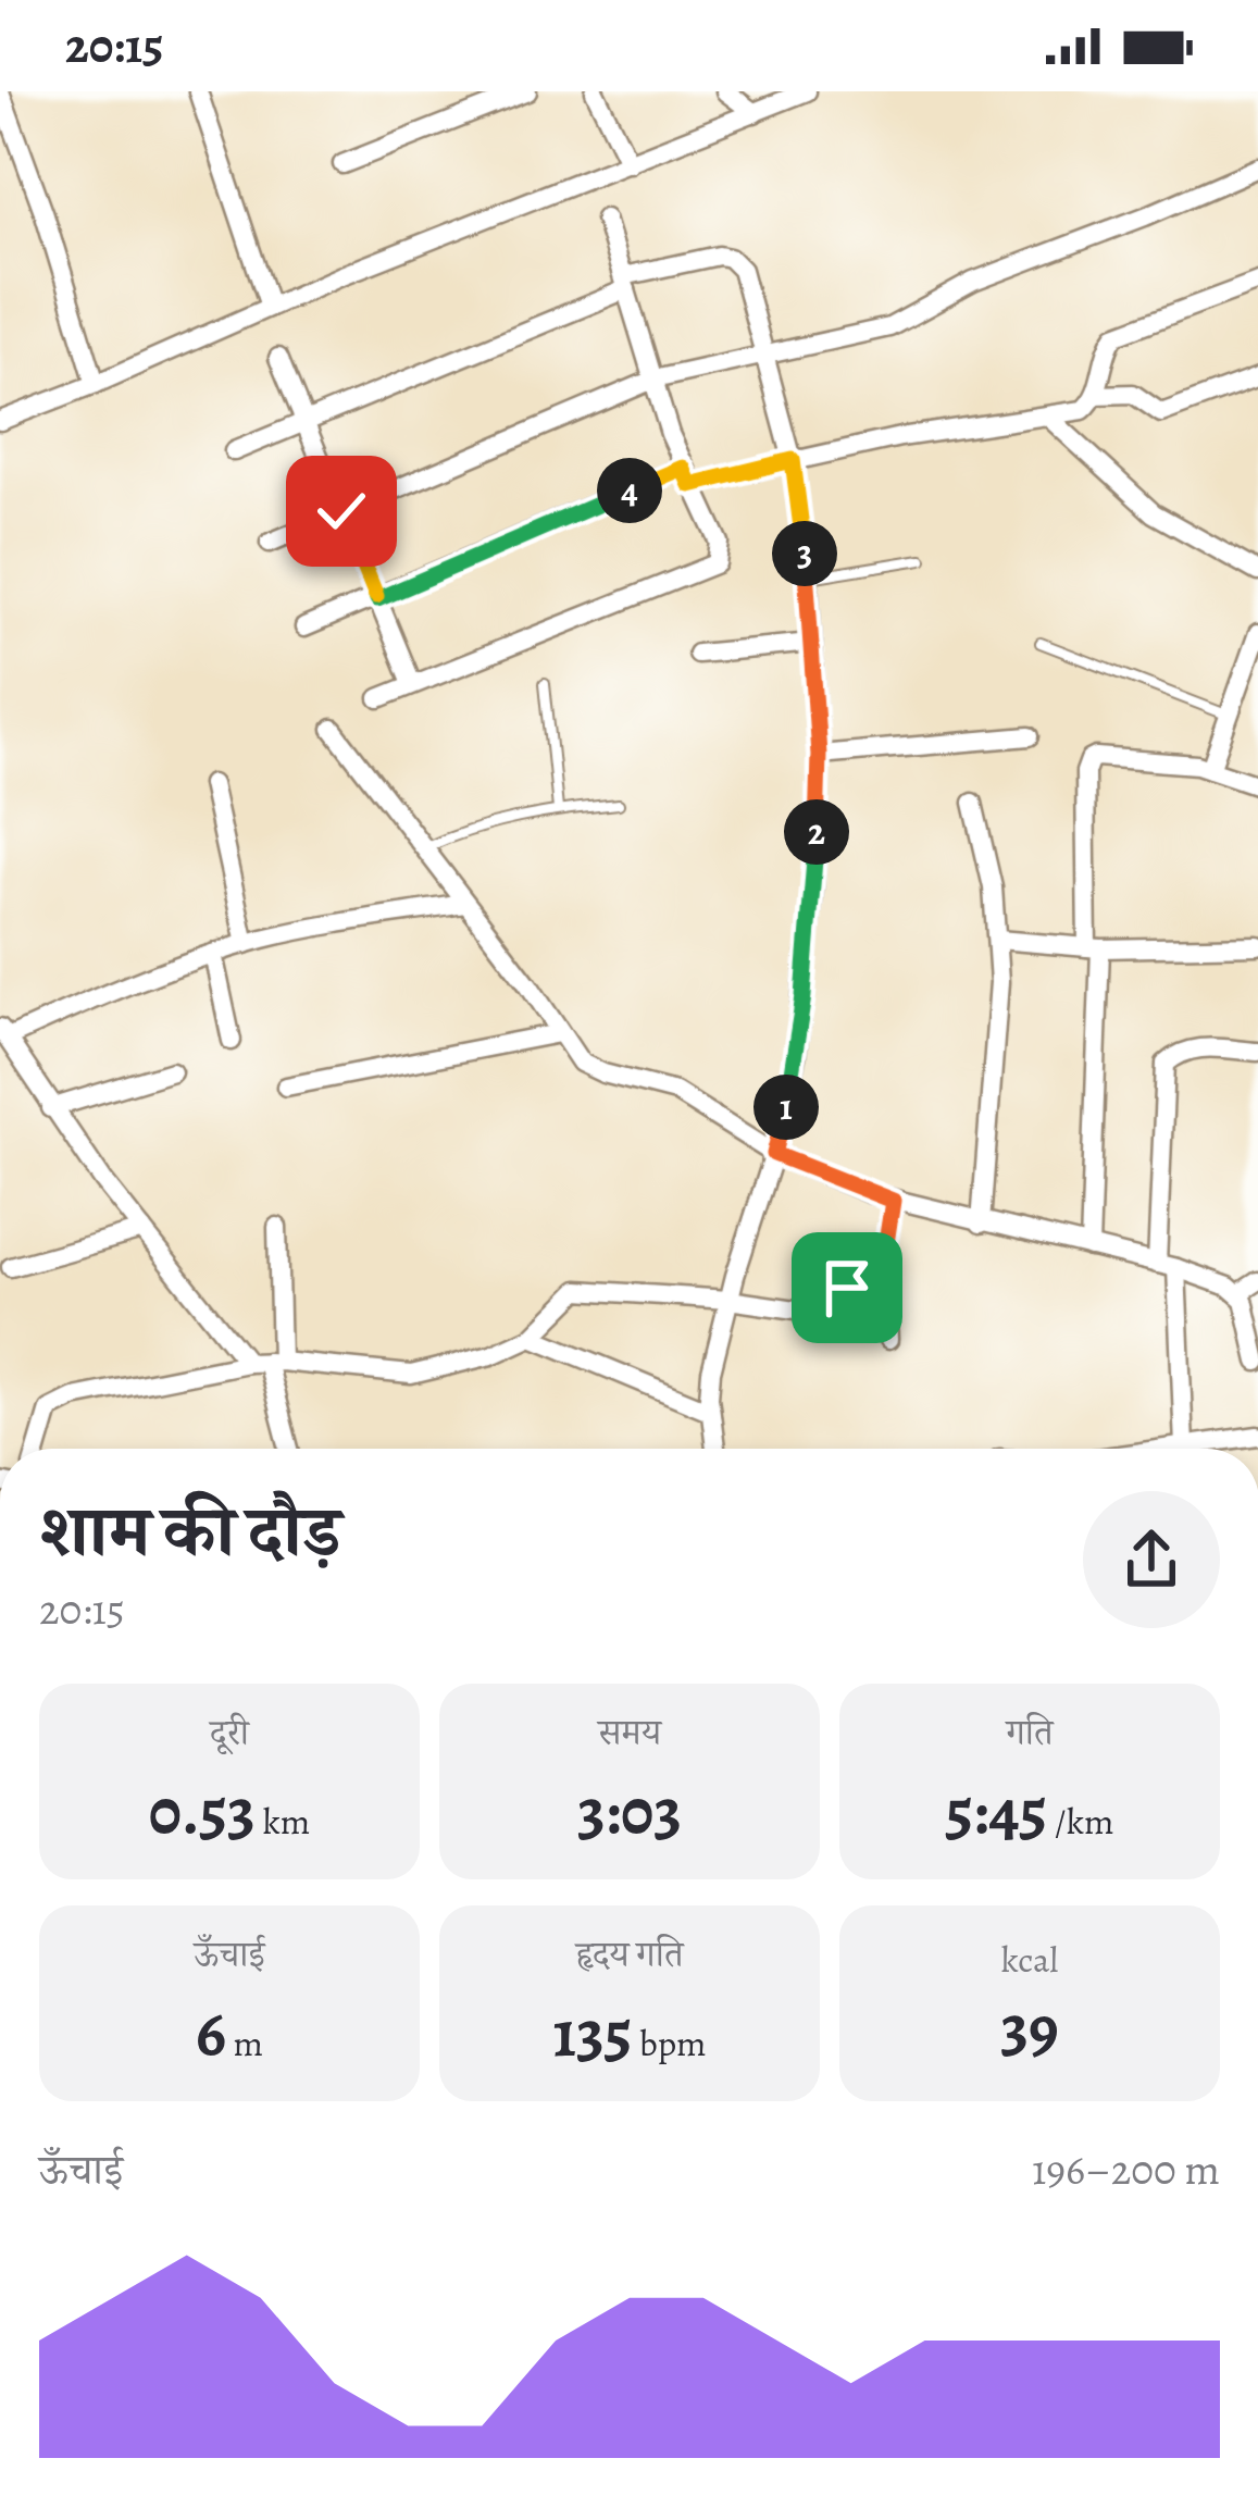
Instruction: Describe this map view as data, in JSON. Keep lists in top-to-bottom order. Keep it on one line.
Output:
{"page":{"status":"20:15","pins":["4","3","2","1"],"heading":["शाम की दौड़","20:15"],"stats":[["दूरी","0.53 km"],["समय","3:03"],["गति","5:45 /km"],["ऊँचाई","6 m"],["हृदय गति","135 bpm"],["kcal","39"]],"chart":["ऊँचाई","196–200 m"]}}
